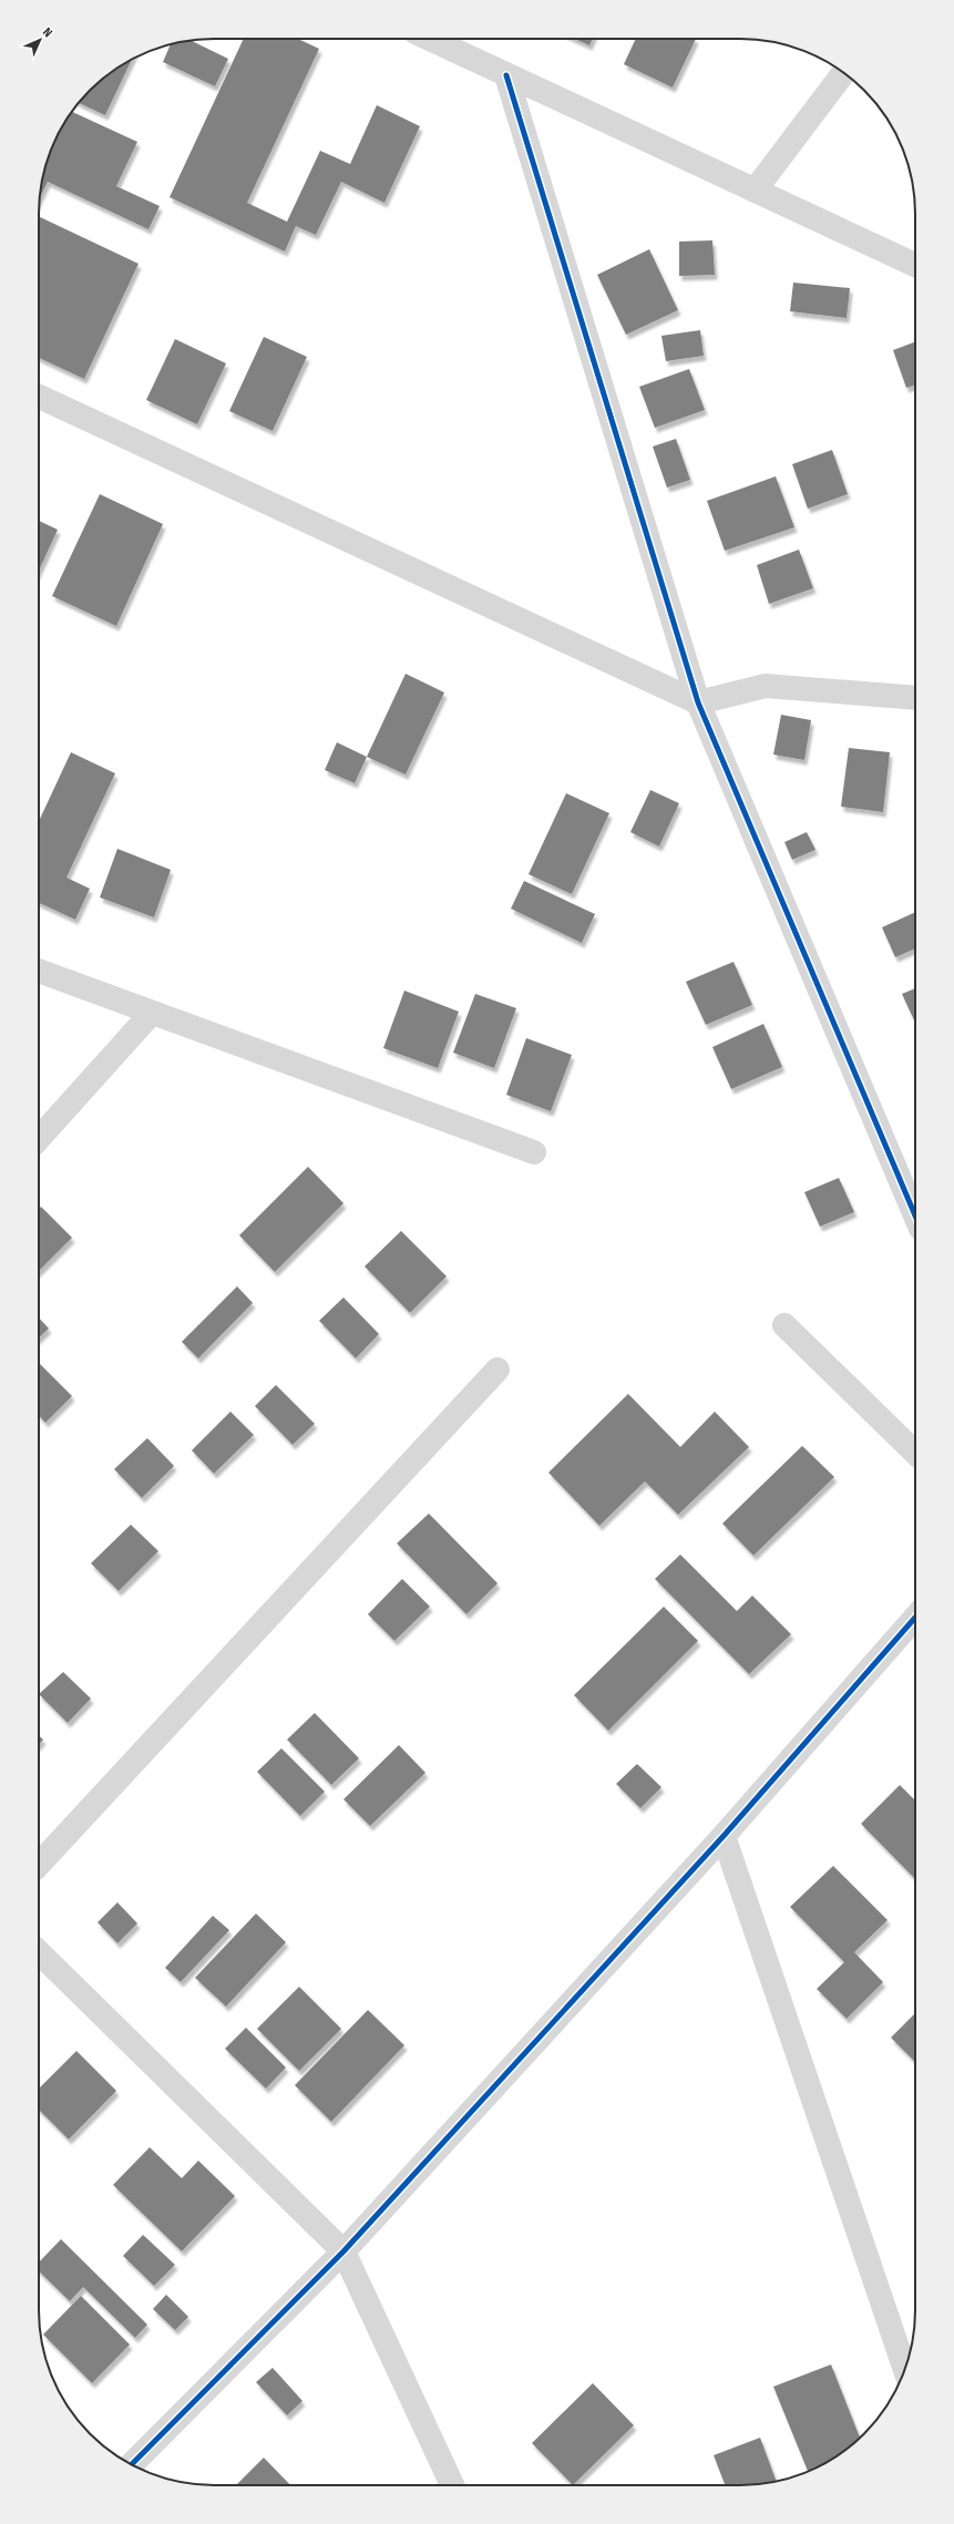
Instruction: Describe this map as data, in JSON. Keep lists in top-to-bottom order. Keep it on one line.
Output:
{"north":"top right"}
